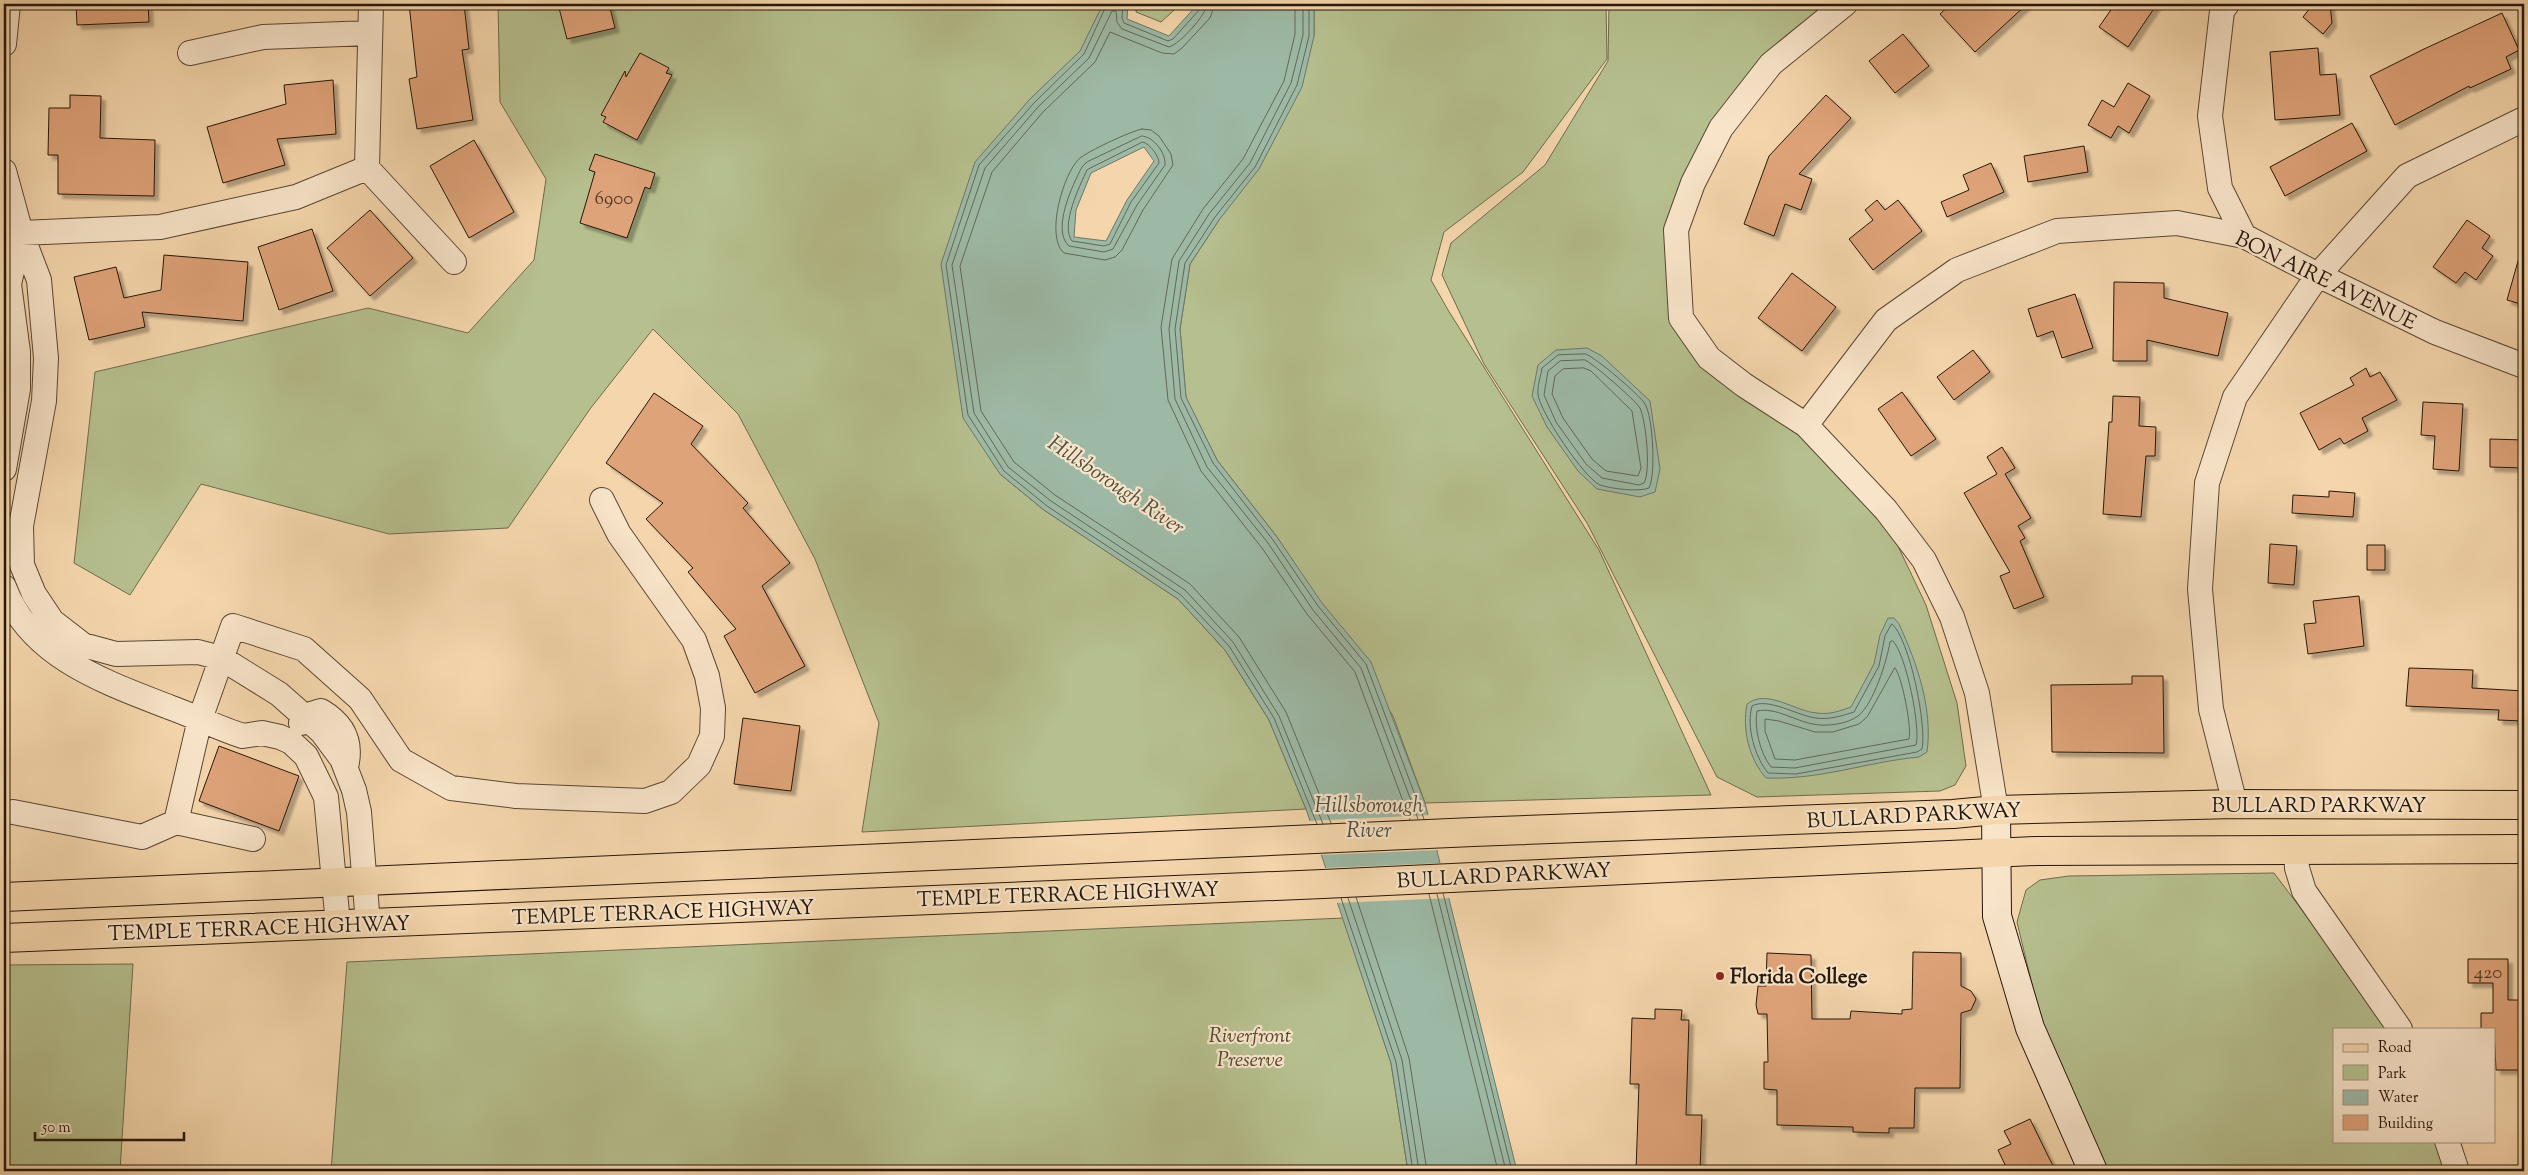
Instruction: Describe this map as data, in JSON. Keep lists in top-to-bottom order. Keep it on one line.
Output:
{"streets":{"main road":["BULLARD PARKWAY","TEMPLE TERRACE HIGHWAY"],"street":["BON AIRE AVENUE"]},"crossings":[["BULLARD PARKWAY","TEMPLE TERRACE HIGHWAY"]],"water":["Hillsborough River"],"parks":["Riverfront Preserve"],"places":["Florida College"],"house_numbers":["6900","420"],"legend":["Road","Park","Water","Building"],"scale_bar":"50 m"}
